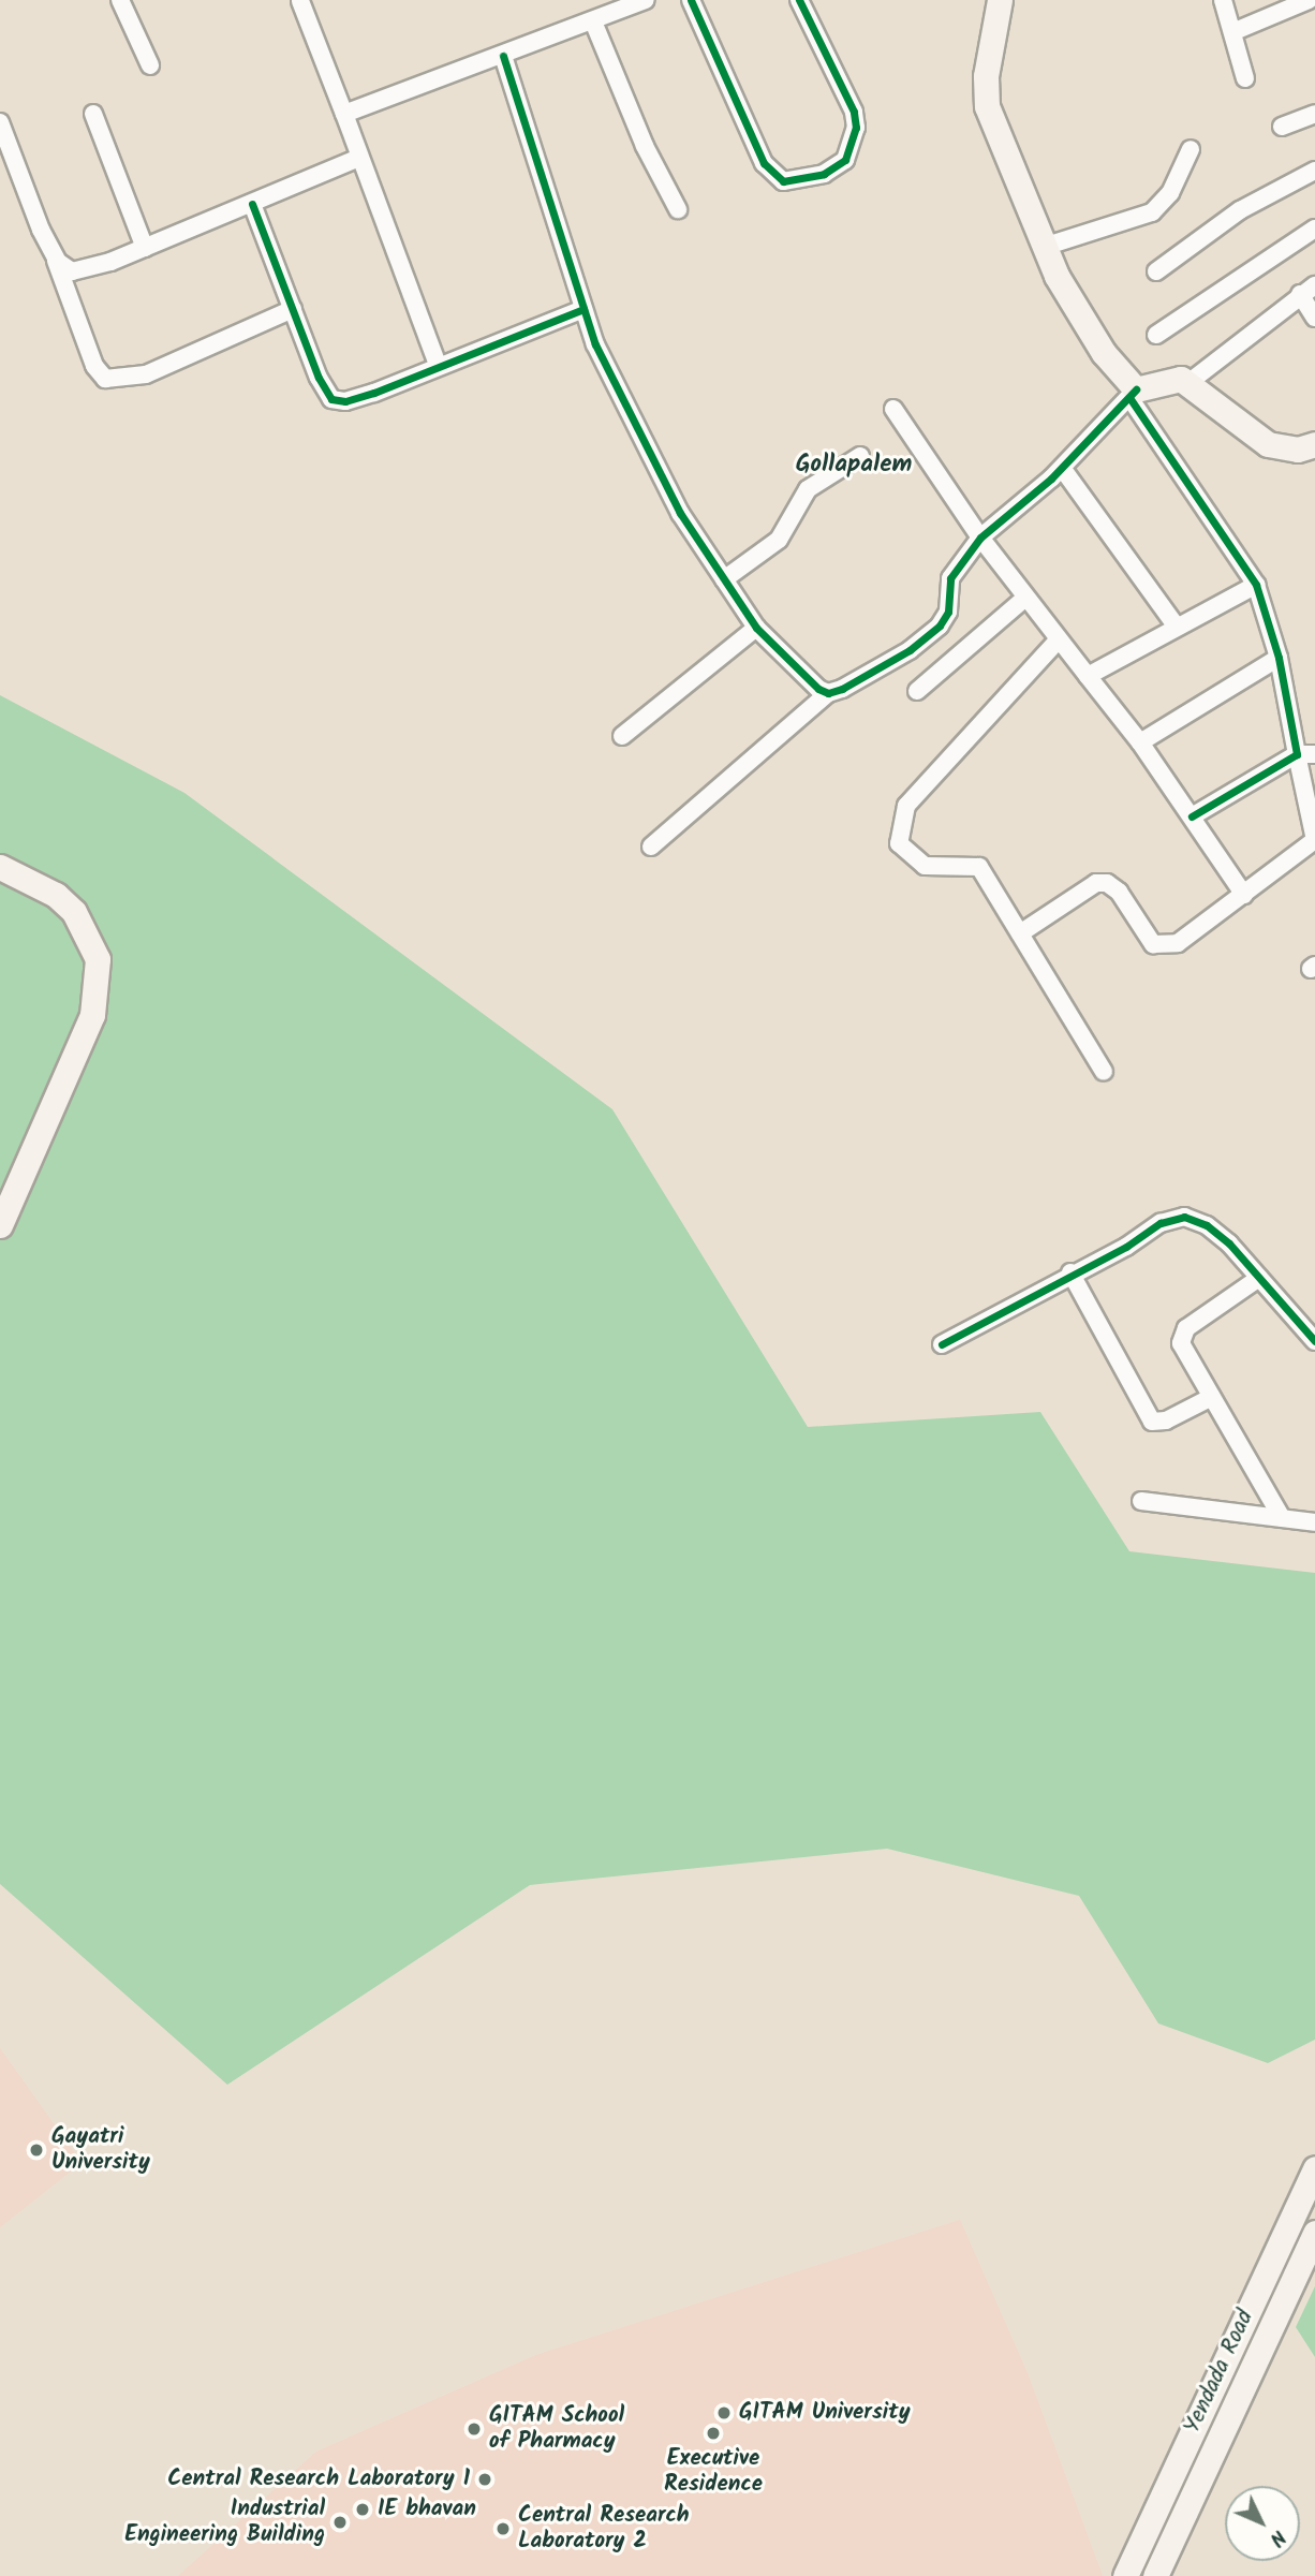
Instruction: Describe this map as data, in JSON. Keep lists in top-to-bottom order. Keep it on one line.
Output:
{"streets":{"street":["Yendada Road"]},"districts":["Gollapalem"],"places":["Gayatri University","GITAM University","GITAM School of Pharmacy","Executive Residence","Central Research Laboratory 1","IE bhavan","Industrial Engineering Building","Central Research Laboratory 2"],"north":"bottom right"}
